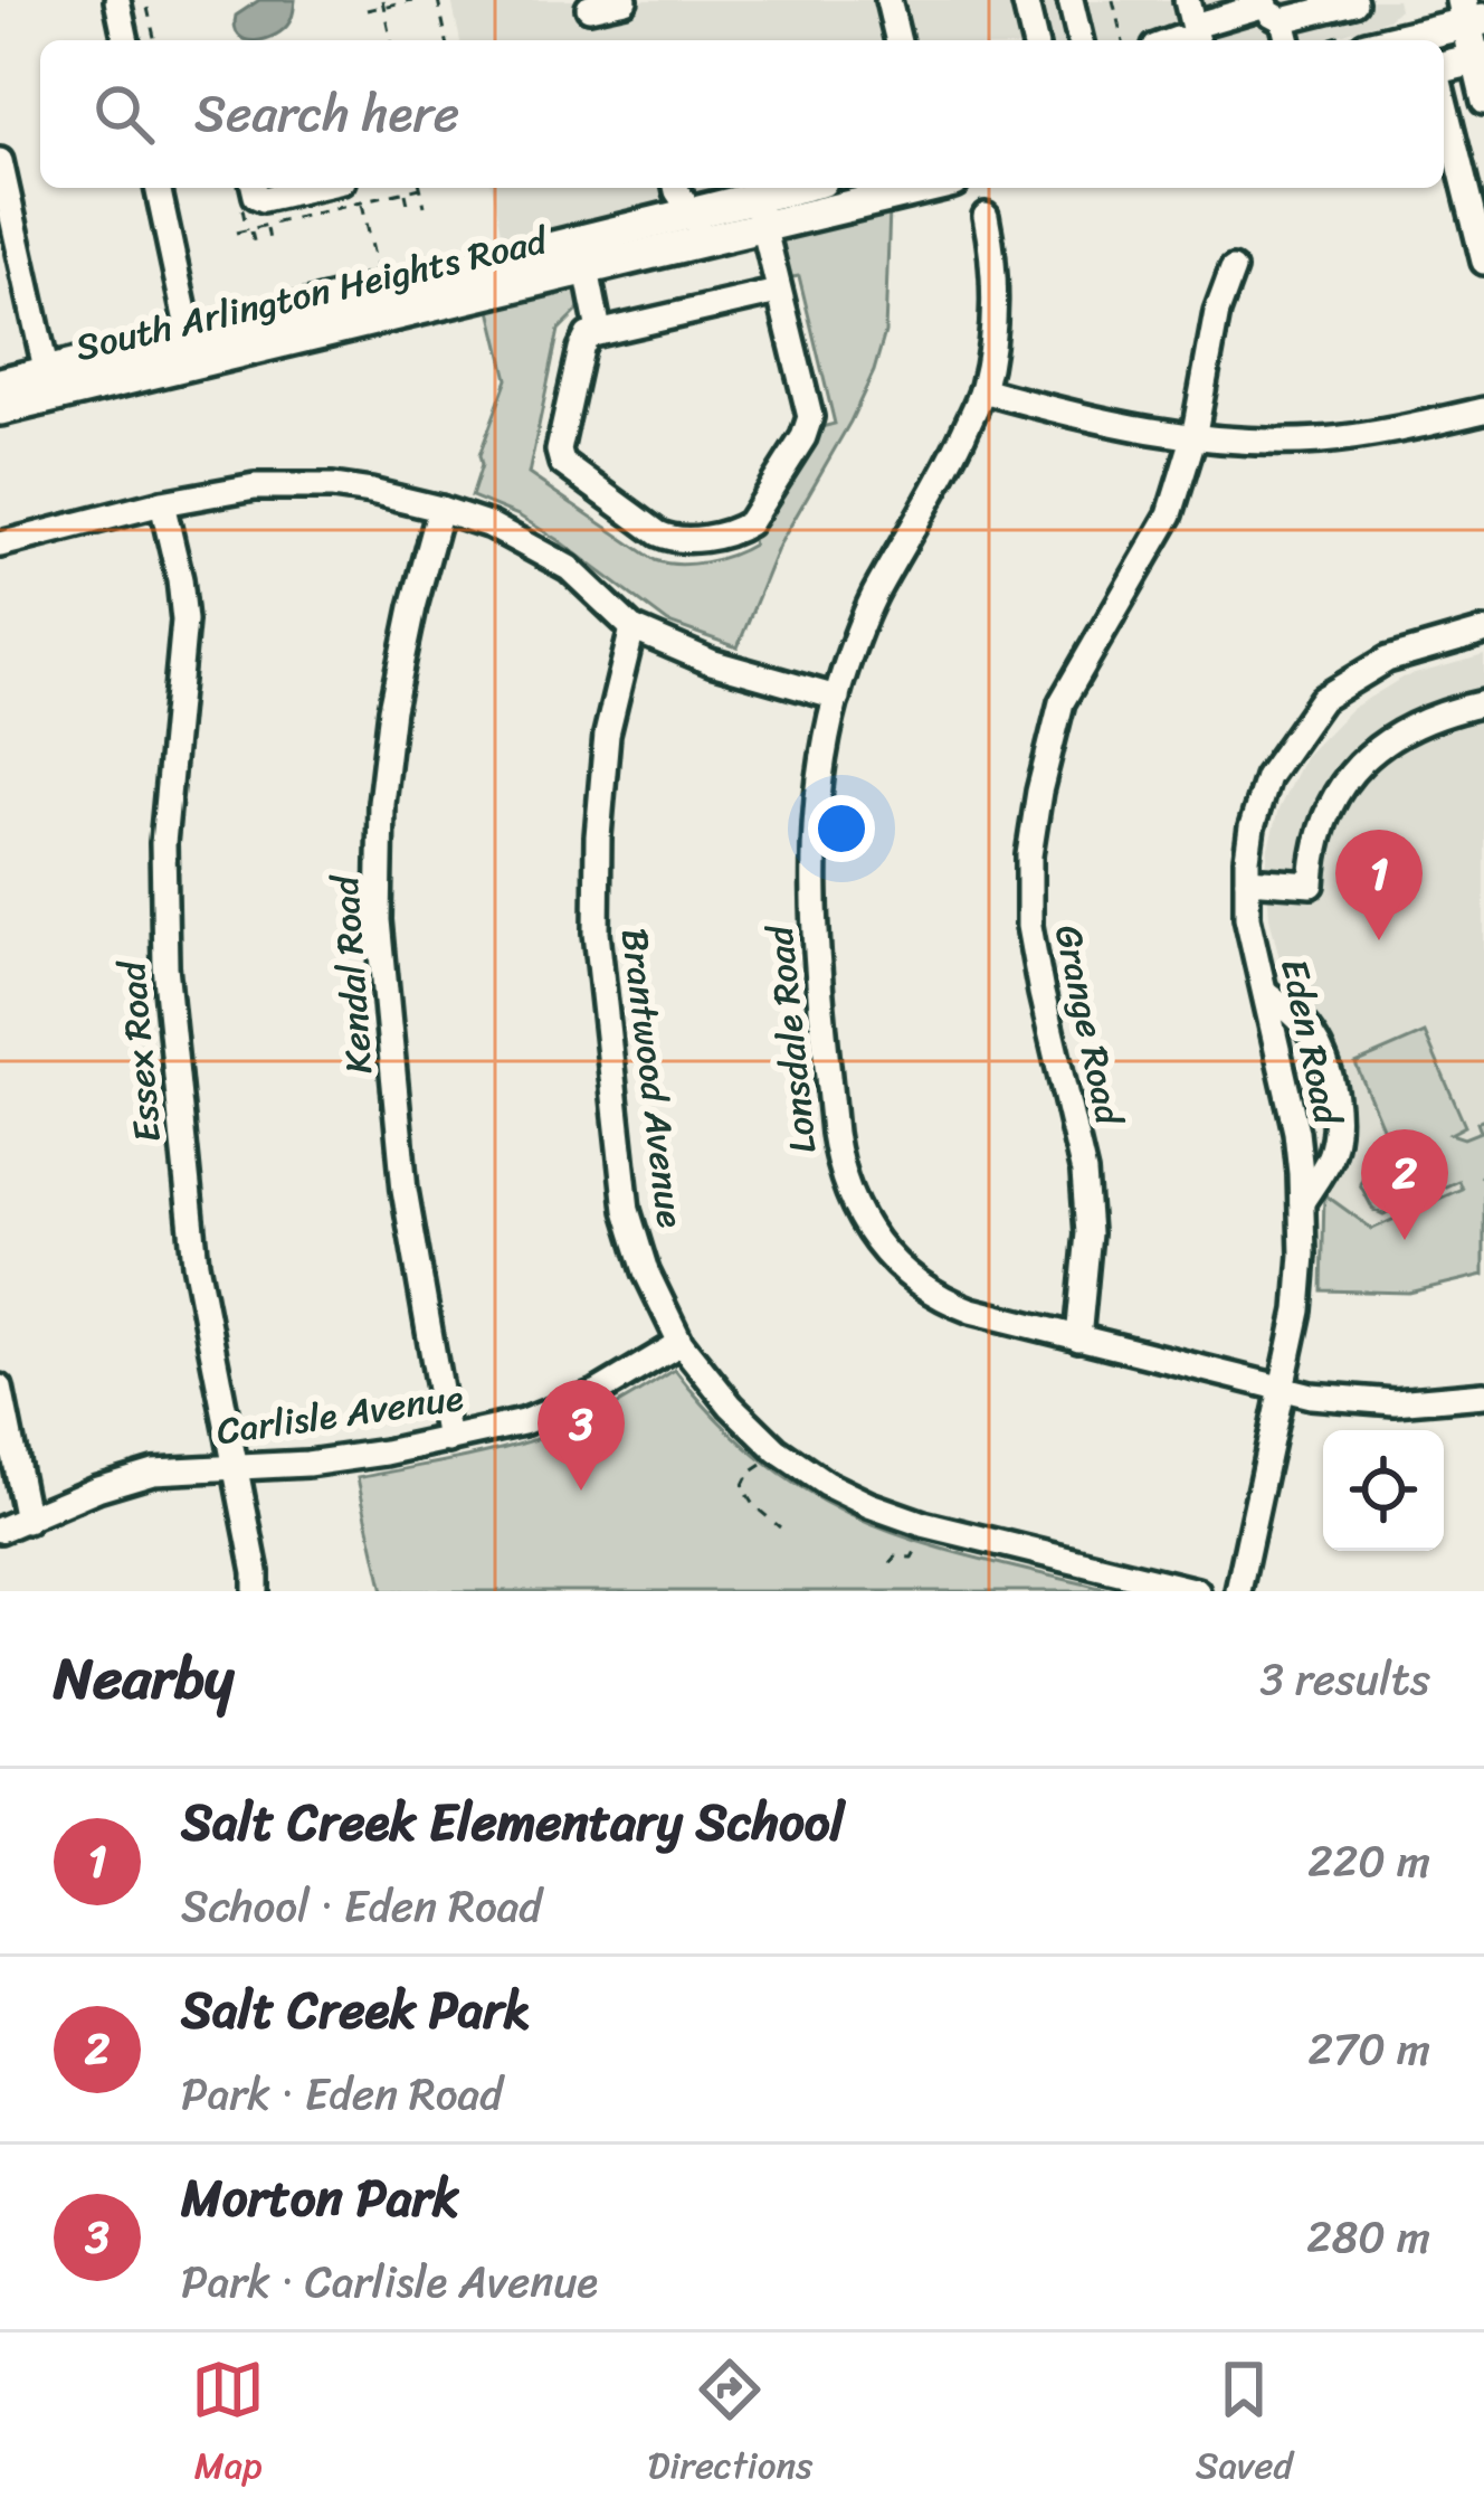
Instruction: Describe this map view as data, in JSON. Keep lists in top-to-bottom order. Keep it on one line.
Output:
{"streets":{"main road":["South Arlington Heights Road"],"street":["Kendal Road","Grange Road","Lonsdale Road","Eden Road","Essex Road","Brantwood Avenue","Carlisle Avenue"]},"crossings":[["Kendal Road","Carlisle Avenue"],["Grange Road","Lonsdale Road"],["Lonsdale Road","Eden Road"],["Essex Road","Carlisle Avenue"],["Brantwood Avenue","Carlisle Avenue"]],"page":{"search":"Search here","pins":["1","2","3"],"heading":["Nearby","3 results"],"list":[{"mark":"1","name":"Salt Creek Elementary School","note":"School · Eden Road","value":"220 m"},{"mark":"2","name":"Salt Creek Park","note":"Park · Eden Road","value":"270 m"},{"mark":"3","name":"Morton Park","note":"Park · Carlisle Avenue","value":"280 m"}],"nav":["Map","Directions","Saved"]}}
